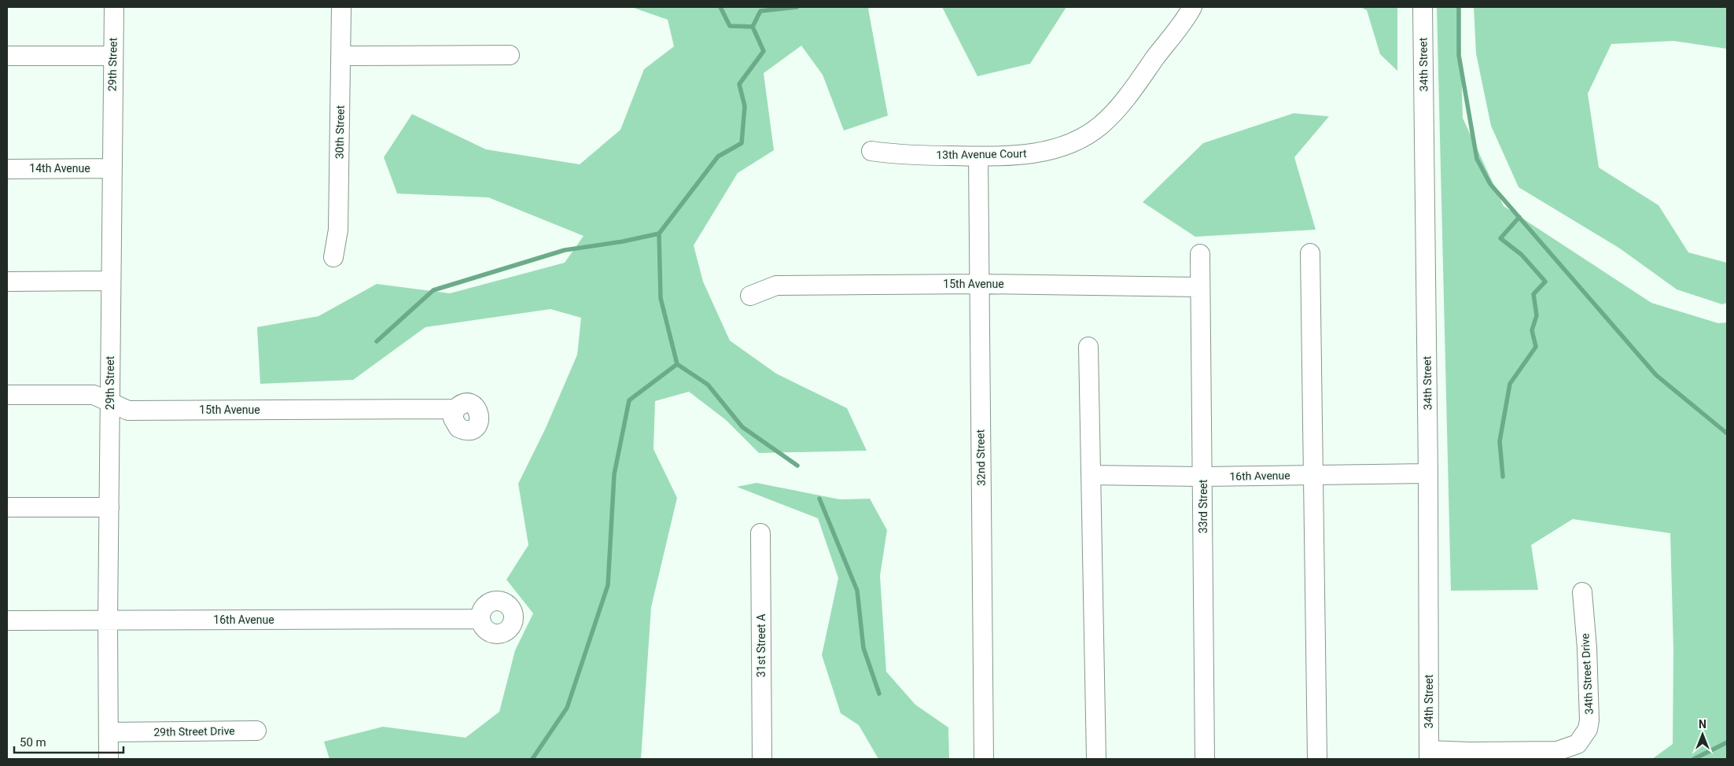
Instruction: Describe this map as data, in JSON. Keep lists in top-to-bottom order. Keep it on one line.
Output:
{"streets":{"street":["29th Street","34th Street","30th Street","13th Avenue Court","14th Avenue","15th Avenue","32nd Street","16th Avenue","33rd Street","31st Street A","34th Street Drive","29th Street Drive"]},"crossings":[["29th Street","14th Avenue"],["29th Street","15th Avenue"],["29th Street","16th Avenue"],["29th Street","29th Street Drive"],["34th Street","16th Avenue"],["34th Street","34th Street Drive"],["13th Avenue Court","32nd Street"],["15th Avenue","32nd Street"],["15th Avenue","33rd Street"],["16th Avenue","33rd Street"]],"scale_bar":"50 m","north":"top"}
